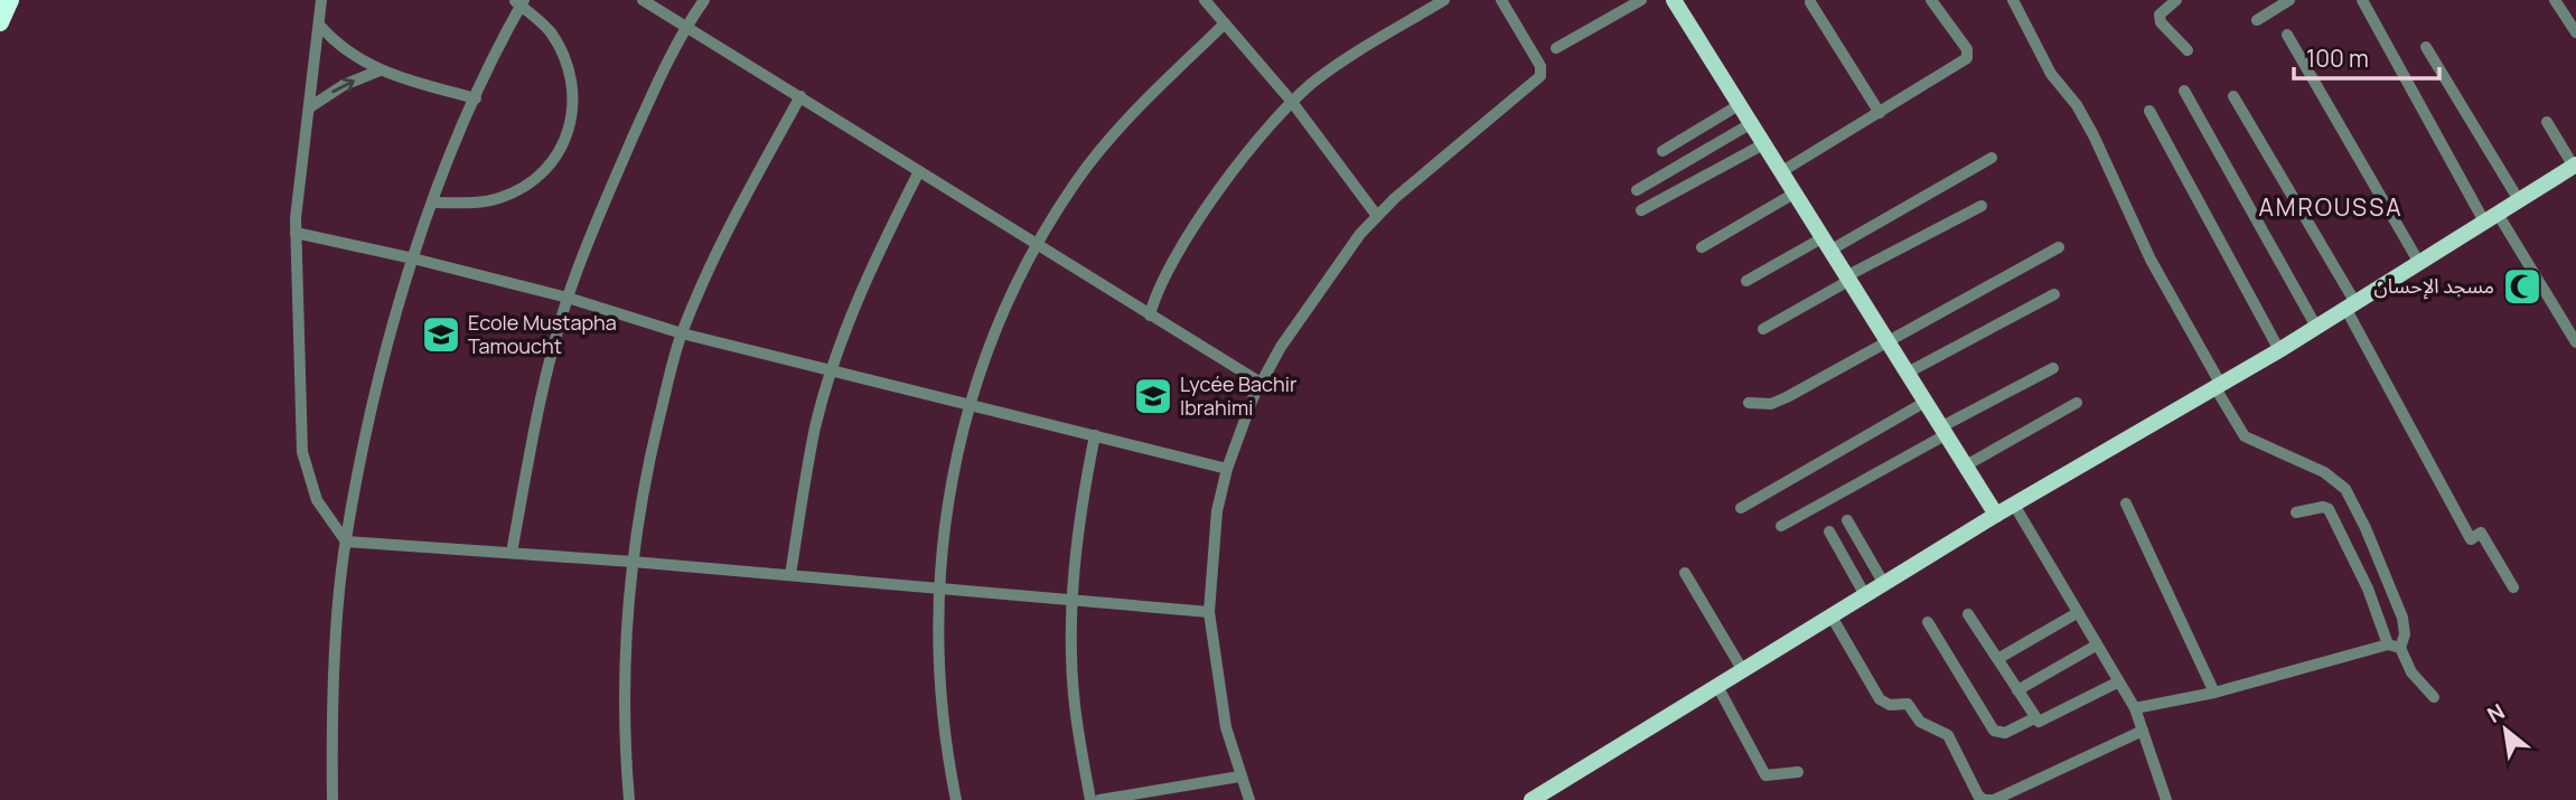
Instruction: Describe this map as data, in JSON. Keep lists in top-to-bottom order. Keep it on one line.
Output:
{"districts":["AMROUSSA"],"places":{"mosque":["مسجد الإحسان"],"school or university":["Ecole Mustapha Tamoucht","Lycée Bachir Ibrahimi"]},"scale_bar":"100 m","north":"top left"}
